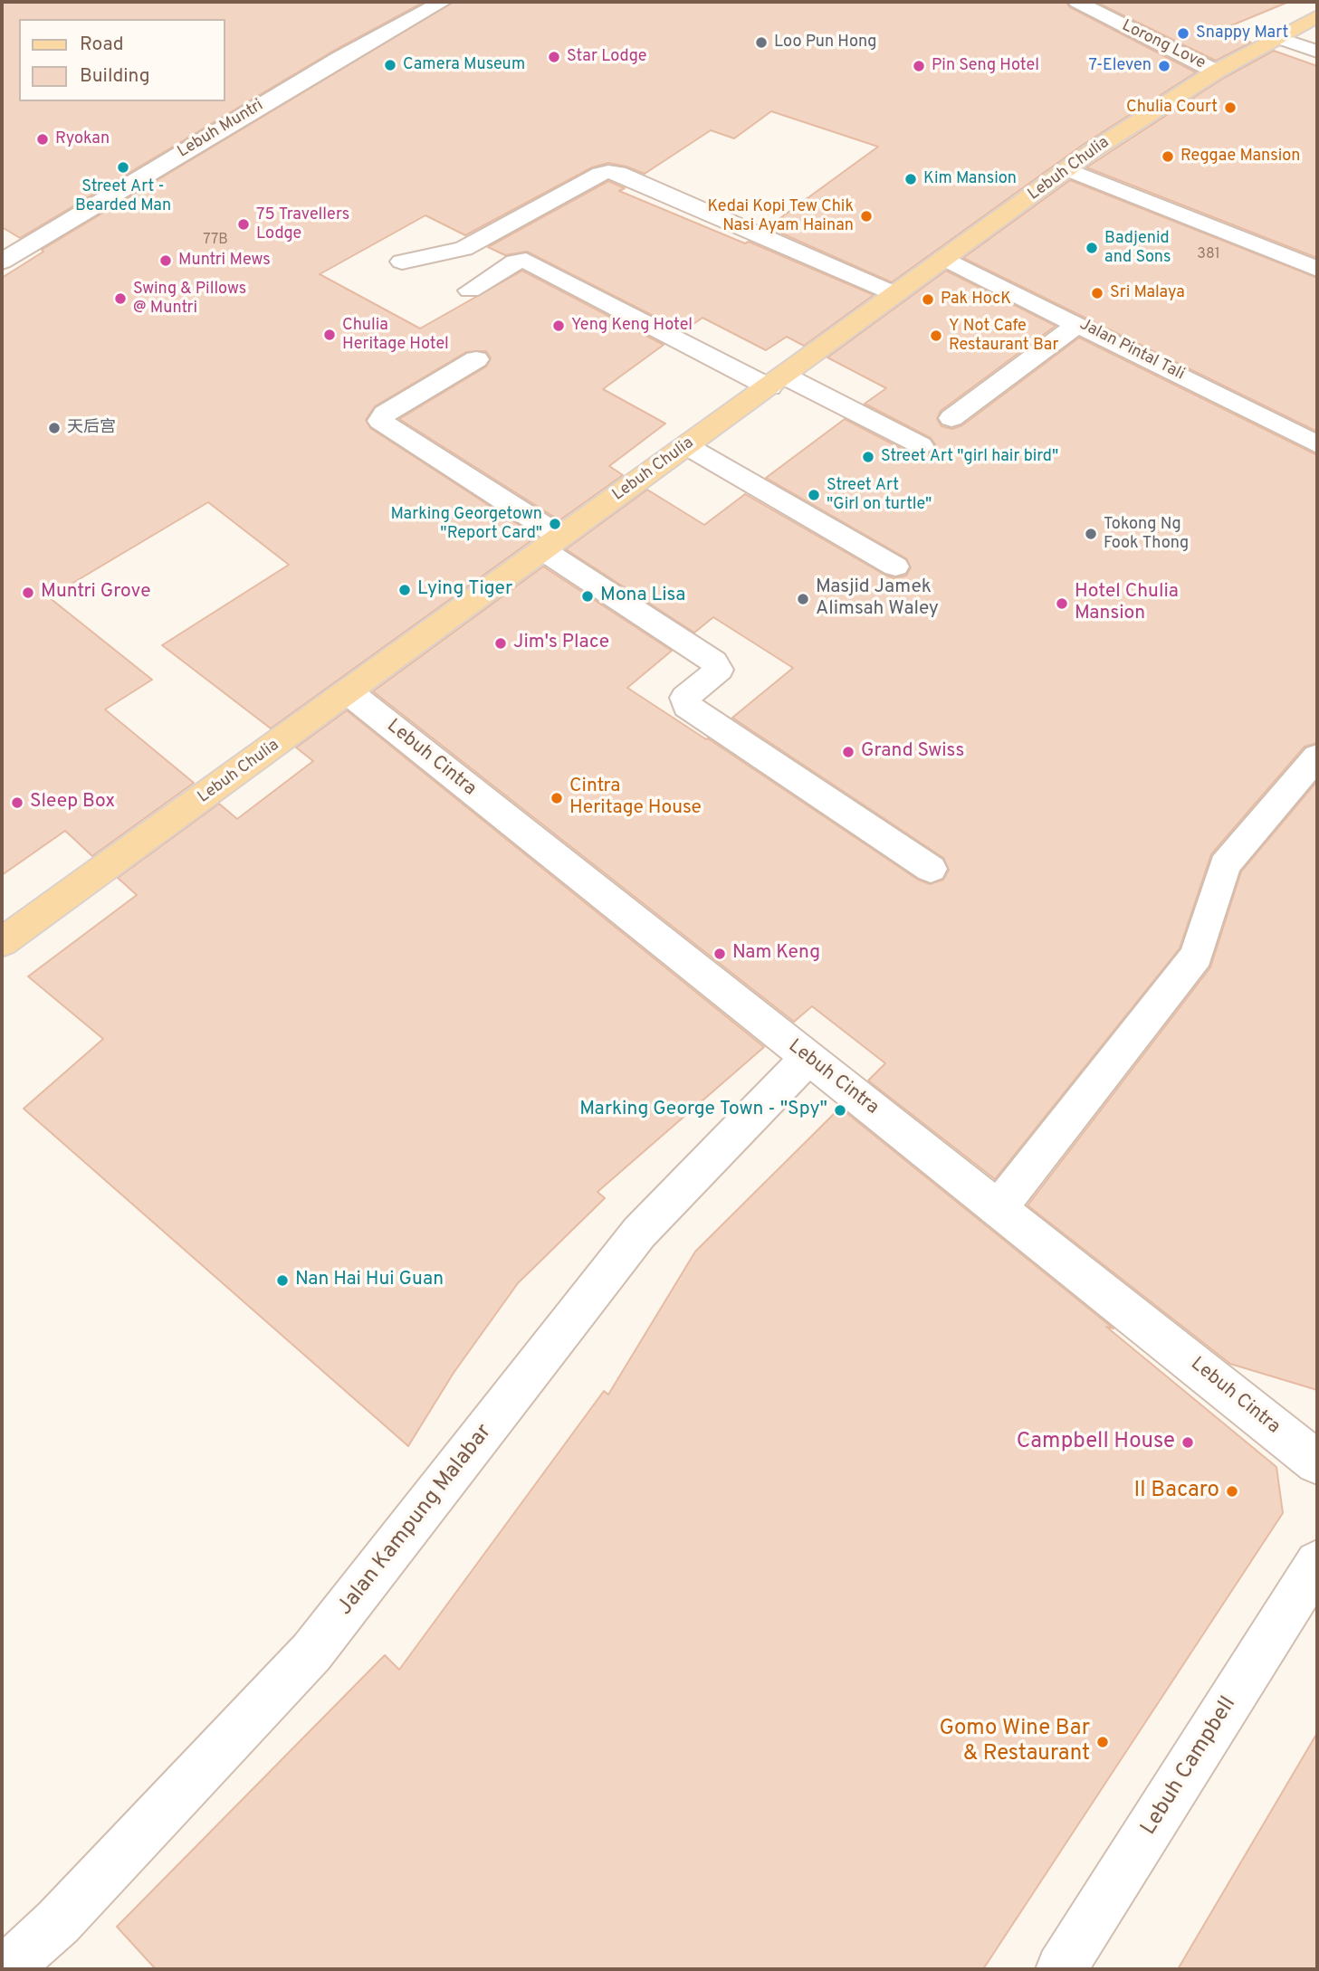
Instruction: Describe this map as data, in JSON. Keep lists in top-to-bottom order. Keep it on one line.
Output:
{"streets":{"main road":["Lebuh Chulia"],"street":["Lorong Love","Lebuh Muntri","Jalan Pintal Tali","Lebuh Cintra","Jalan Kampung Malabar","Lebuh Campbell"]},"crossings":[["Lorong Love","Lebuh Chulia"],["Lebuh Chulia","Jalan Pintal Tali"],["Lebuh Chulia","Lebuh Cintra"],["Lebuh Cintra","Jalan Kampung Malabar"]],"places":["Snappy Mart","Loo Pun Hong","Star Lodge","Camera Museum","Pin Seng Hotel","7-Eleven","Chulia Court","Ryokan","Reggae Mansion","Street Art - Bearded Man","Kim Mansion","Kedai Kopi Tew Chik Nasi Ayam Hainan","75 Travellers Lodge","Badjenid and Sons","Muntri Mews","Sri Malaya","Swing & Pillows @ Muntri","Pak HocK","Yeng Keng Hotel","Chulia Heritage Hotel","Y Not Cafe Restaurant Bar","天后宫","Street Art \"girl hair bird\"","Street Art \"Girl on turtle\"","Marking Georgetown \"Report Card\"","Tokong Ng Fook Thong","Lying Tiger","Muntri Grove","Mona Lisa","Masjid Jamek Alimsah Waley","Hotel Chulia Mansion","Jim's Place","Grand Swiss","Cintra Heritage House","Sleep Box","Nam Keng","Marking George Town - \"Spy\"","Nan Hai Hui Guan","Campbell House","Il Bacaro","Gomo Wine Bar & Restaurant"],"house_numbers":["77B","381"],"legend":["Road","Building"]}
